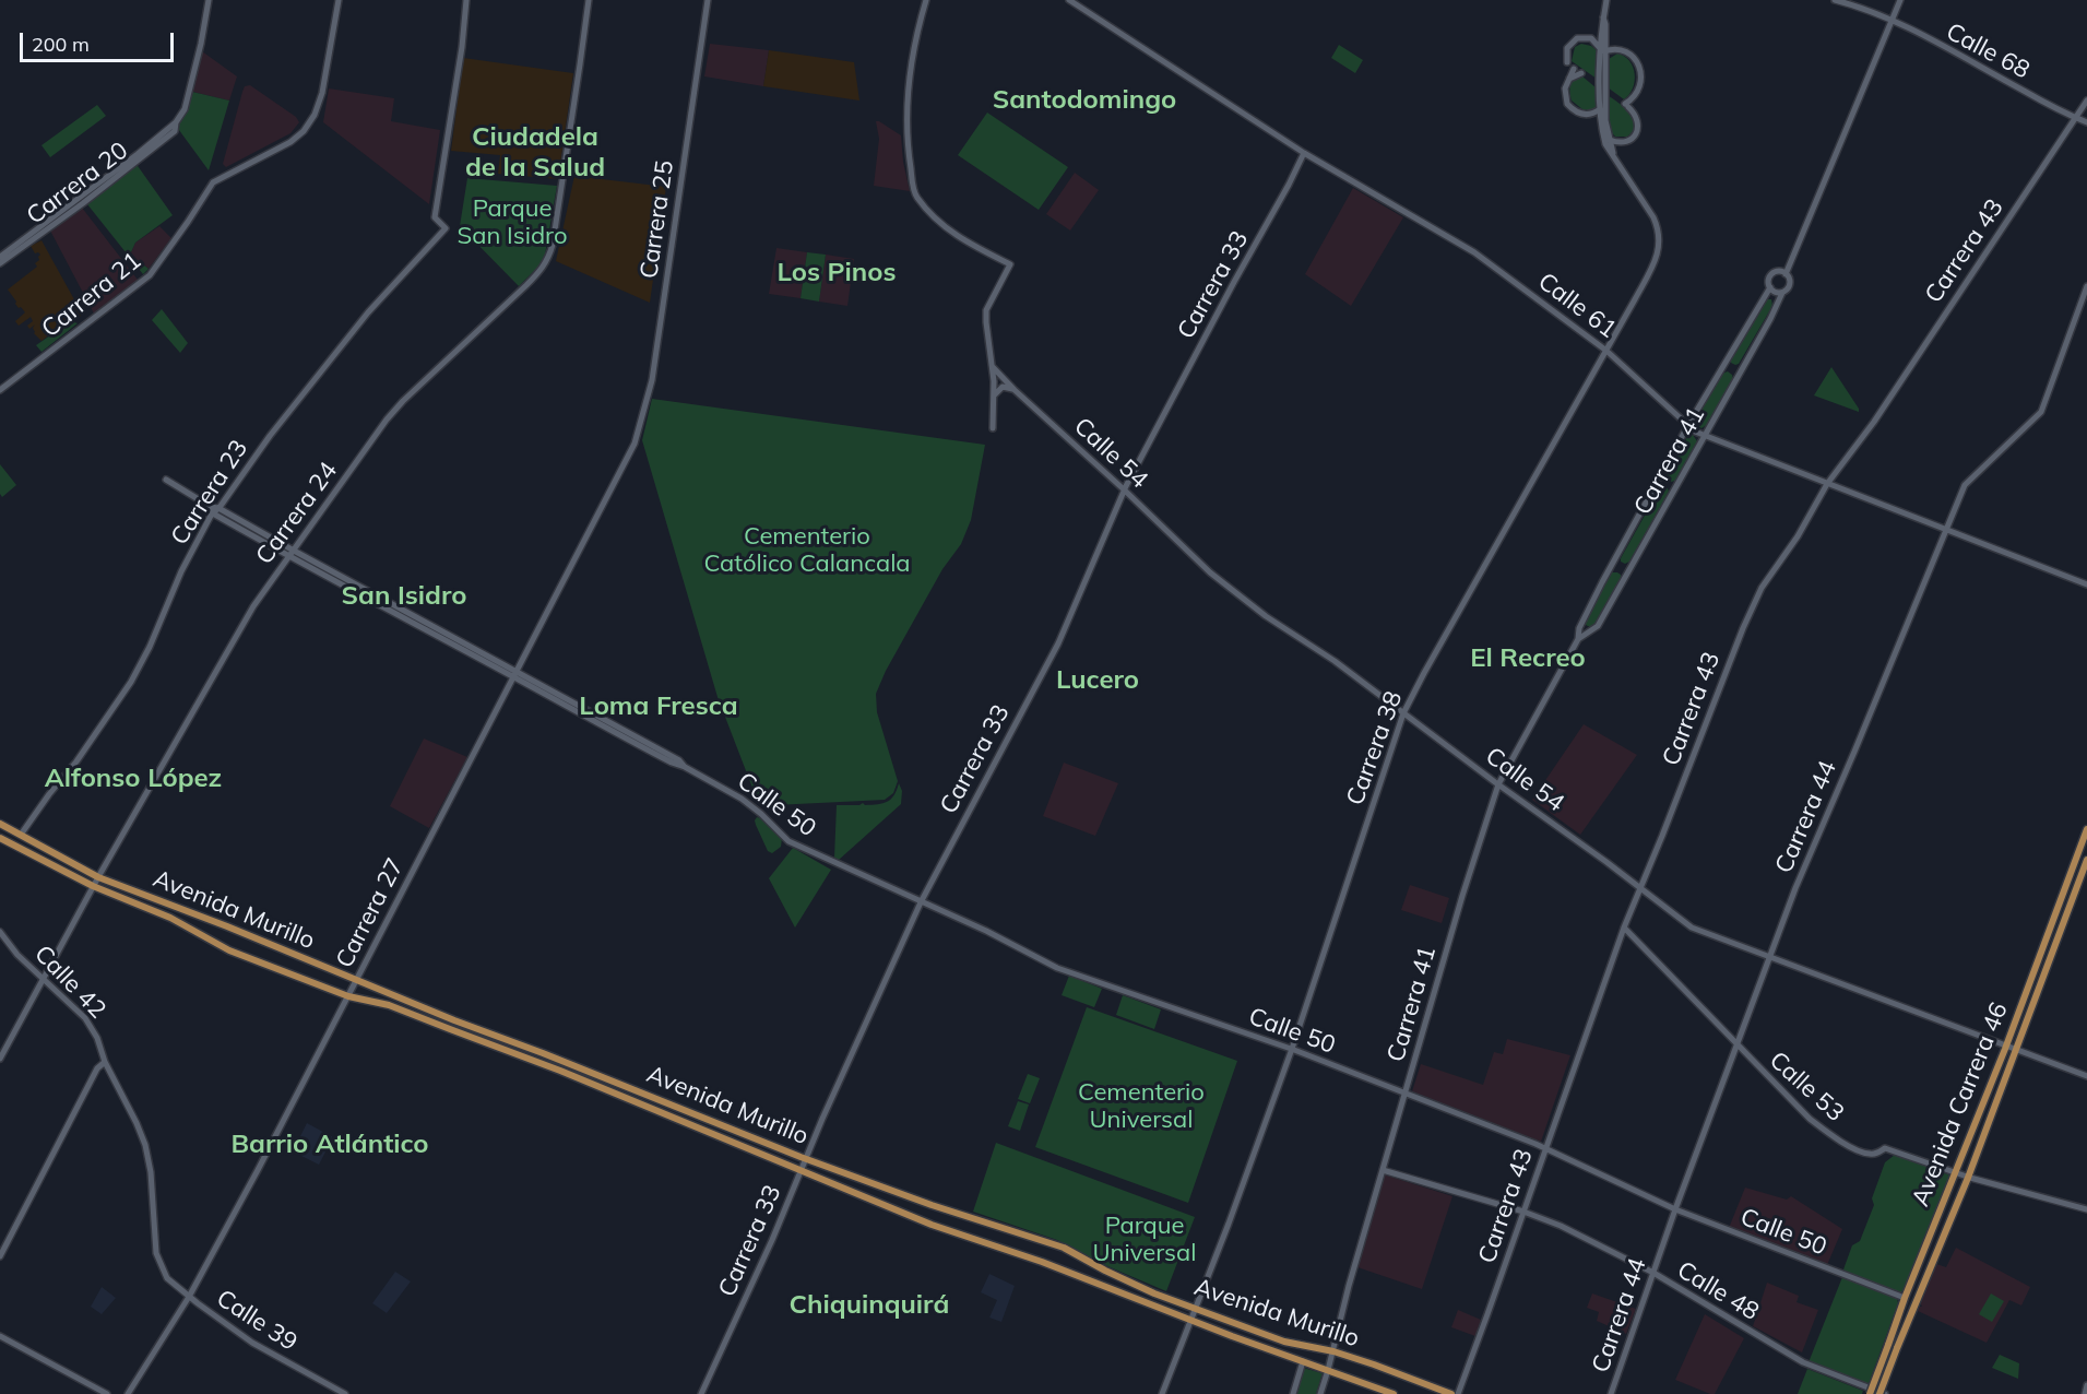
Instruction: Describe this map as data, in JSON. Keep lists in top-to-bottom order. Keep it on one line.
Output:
{"streets":{"main road":["Avenida Murillo","Avenida Carrera 46"],"street":["Calle 68","Carrera 20","Carrera 25","Carrera 43","Carrera 33","Carrera 21","Calle 61","Calle 54","Carrera 41","Carrera 23","Carrera 24","Carrera 38","Calle 50","Carrera 44","Carrera 27","Calle 42","Calle 53","Calle 48","Calle 39"]},"crossings":[["Calle 68","Carrera 43"],["Carrera 25","Carrera 27"],["Carrera 43","Calle 61"],["Carrera 43","Calle 54"],["Carrera 43","Calle 50"],["Carrera 43","Calle 53"],["Carrera 43","Calle 48"],["Carrera 33","Calle 61"],["Carrera 33","Calle 54"],["Carrera 33","Calle 50"],["Carrera 33","Avenida Murillo"],["Calle 61","Carrera 41"],["Calle 61","Carrera 38"],["Calle 61","Carrera 44"],["Calle 54","Carrera 41"],["Calle 54","Carrera 38"],["Calle 54","Carrera 44"],["Calle 54","Avenida Carrera 46"],["Carrera 41","Calle 50"],["Carrera 41","Avenida Murillo"],["Carrera 41","Calle 48"],["Carrera 23","Calle 50"],["Carrera 23","Avenida Murillo"],["Carrera 24","Calle 50"],["Carrera 24","Avenida Murillo"],["Carrera 24","Calle 42"],["Carrera 38","Calle 50"],["Carrera 38","Avenida Murillo"],["Calle 50","Carrera 44"],["Calle 50","Carrera 27"],["Calle 50","Avenida Carrera 46"],["Carrera 44","Calle 53"],["Carrera 44","Calle 48"],["Avenida Murillo","Carrera 27"],["Carrera 27","Calle 39"],["Calle 42","Calle 39"],["Calle 53","Avenida Carrera 46"]],"districts":["Santodomingo","Ciudadela de la Salud","Los Pinos","San Isidro","El Recreo","Lucero","Loma Fresca","Alfonso López","Barrio Atlántico","Chiquinquirá"],"parks":["Parque San Isidro","Cementerio Católico Calancala","Cementerio Universal","Parque Universal"],"scale_bar":"200 m"}
